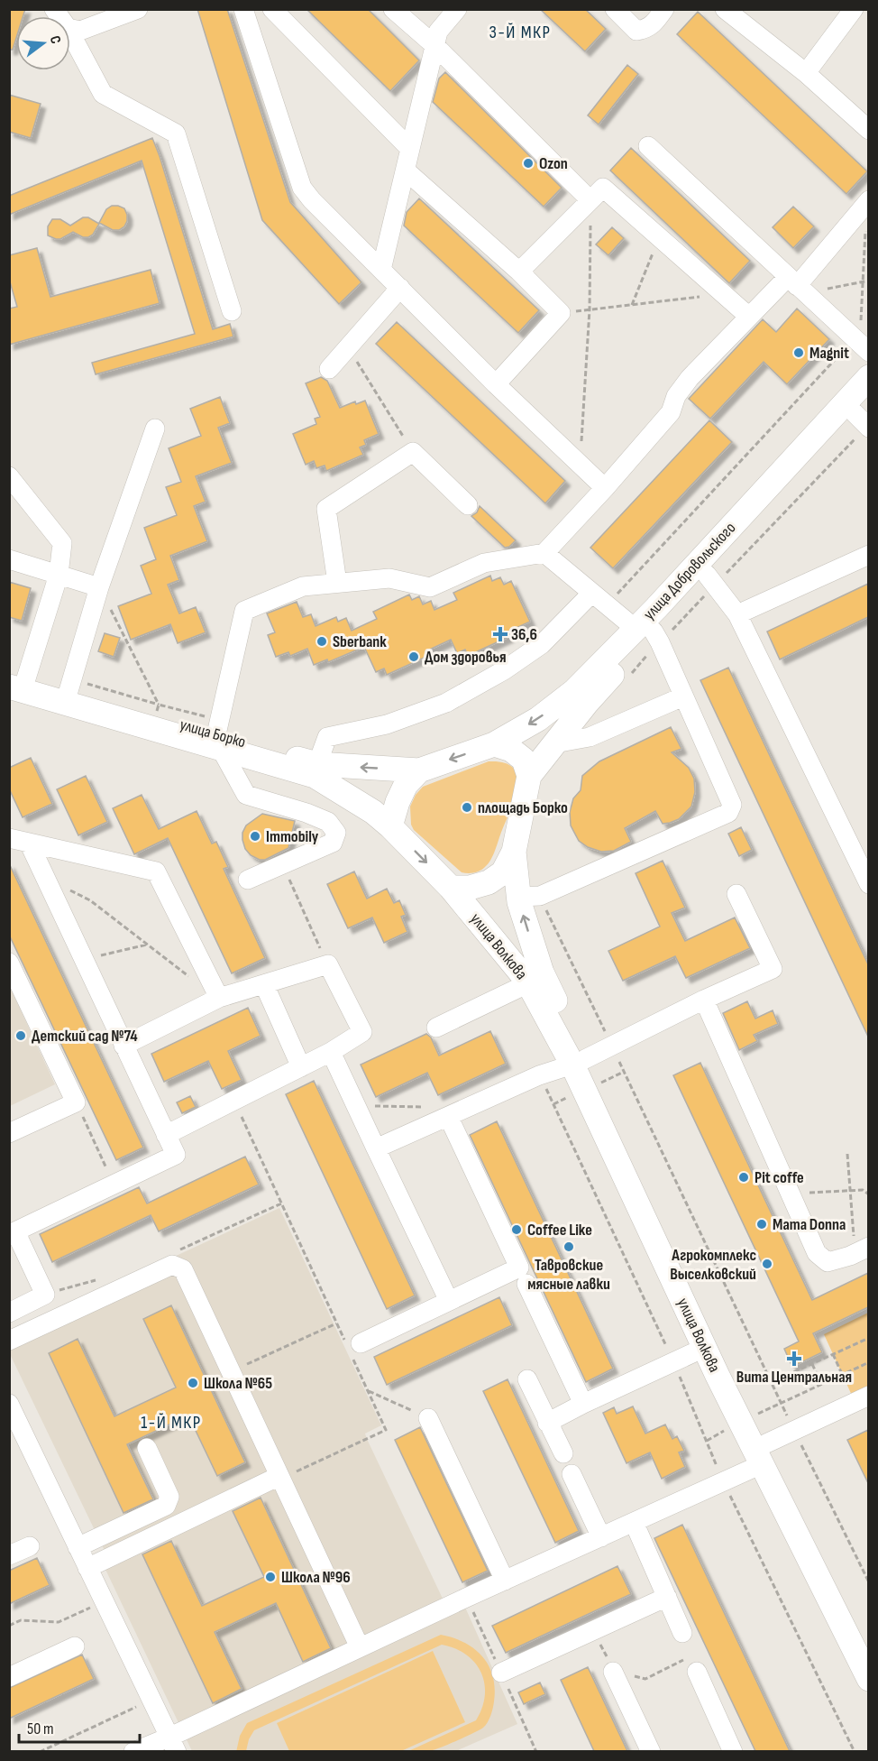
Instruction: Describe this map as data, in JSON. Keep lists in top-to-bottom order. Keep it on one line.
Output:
{"streets":{"main road":["улица Добровольского","улица Борко","улица Волкова"]},"crossings":[["улица Добровольского","улица Борко"],["улица Добровольского","улица Волкова"],["улица Борко","улица Волкова"]],"districts":["3-Й МКР","1-Й МКР"],"places":{"other":["Ozon","Magnit","Sberbank","Дом здоровья","площадь Борко","Immobily","Детский сад №74","Pit coffe","Mama Donna","Coffee Like","Тавровские мясные лавки","Агрокомплекс Выселковский","Школа №65","Школа №96"],"health":["36,6","Вита Центральная"]},"scale_bar":"50 m","north":"right"}
